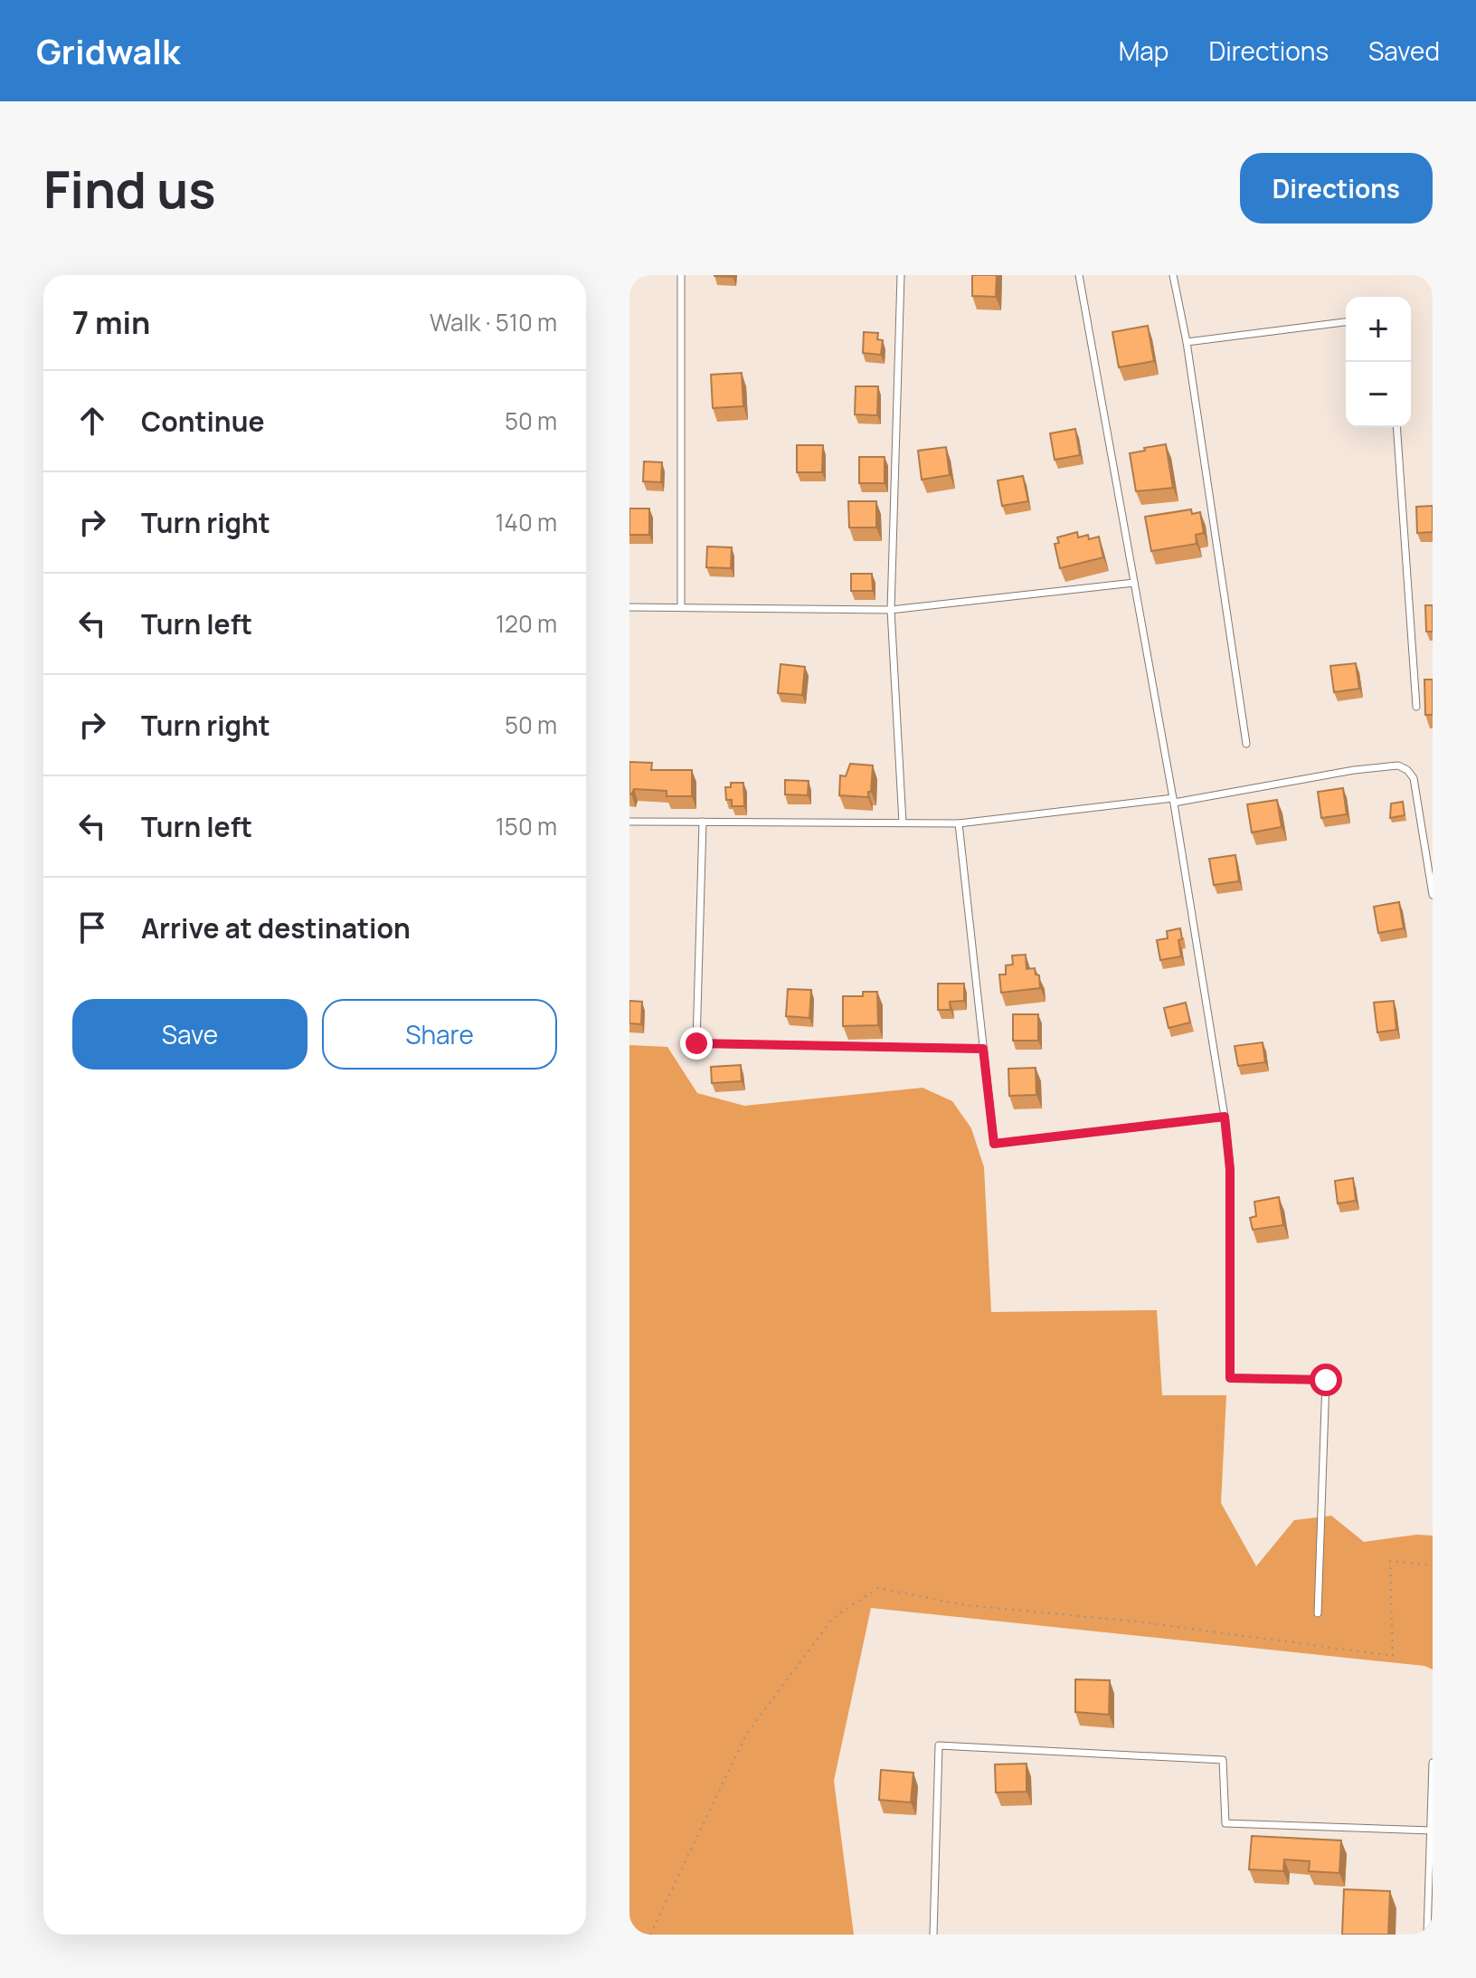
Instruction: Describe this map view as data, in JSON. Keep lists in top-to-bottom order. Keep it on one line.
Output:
{"page":{"header":"Gridwalk","nav":["Map","Directions","Saved"],"buttons":["Directions",["Save","Share"]],"title":"Find us","heading":["7 min","Walk · 510 m"],"map_buttons":["+","−"],"list":[["Continue","50 m"],["Turn right","140 m"],["Turn left","120 m"],["Turn right","50 m"],["Turn left","150 m"],"Arrive at destination"]}}
